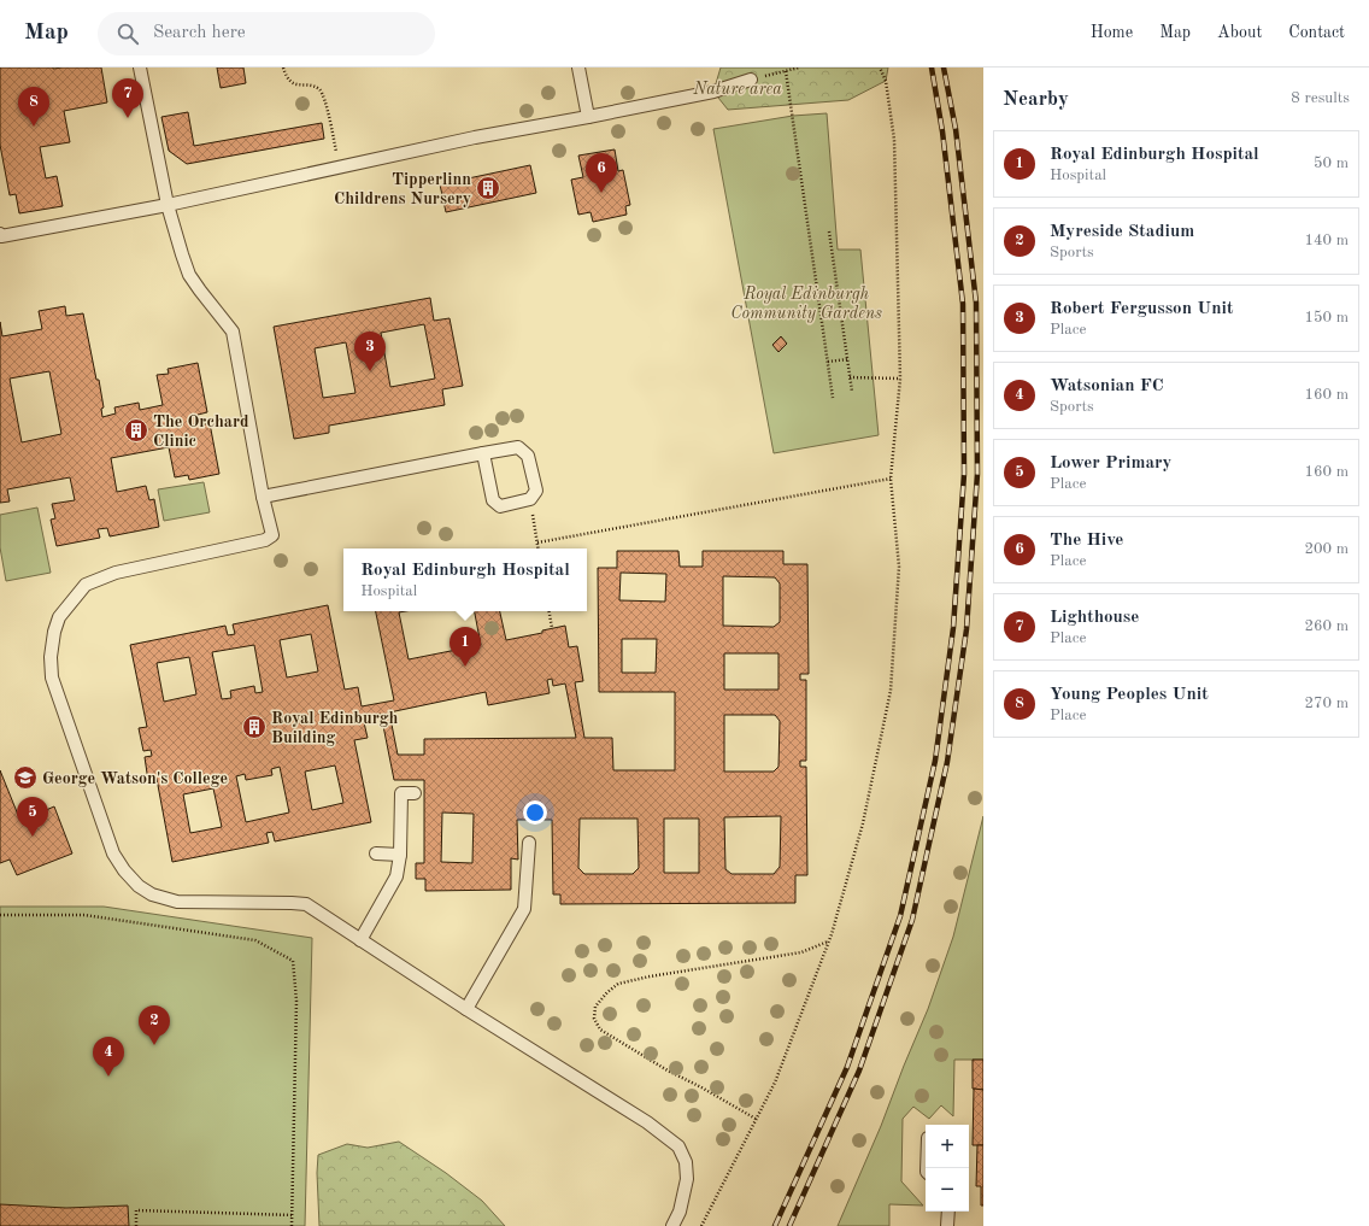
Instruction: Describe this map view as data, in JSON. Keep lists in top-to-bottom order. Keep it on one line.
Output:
{"parks":["Nature area","Royal Edinburgh Community Gardens"],"places":{"building":["Tipperlinn Childrens Nursery","The Orchard Clinic","Royal Edinburgh Building"],"school or university":["George Watson's College"]},"page":{"header":"Map","search":"Search here","nav":["Home","Map","About","Contact"],"heading":["Nearby","8 results"],"pins":["7","8","6","3","1","5","2","4"],"list":[{"mark":"1","name":"Royal Edinburgh Hospital","note":"Hospital","value":"50 m"},{"mark":"2","name":"Myreside Stadium","note":"Sports","value":"140 m"},{"mark":"3","name":"Robert Fergusson Unit","note":"Place","value":"150 m"},{"mark":"4","name":"Watsonian FC","note":"Sports","value":"160 m"},{"mark":"5","name":"Lower Primary","note":"Place","value":"160 m"},{"mark":"6","name":"The Hive","note":"Place","value":"200 m"},{"mark":"7","name":"Lighthouse","note":"Place","value":"260 m"},{"mark":"8","name":"Young Peoples Unit","note":"Place","value":"270 m"}],"popup":["Royal Edinburgh Hospital","Hospital"],"map_buttons":["+","−"]}}
